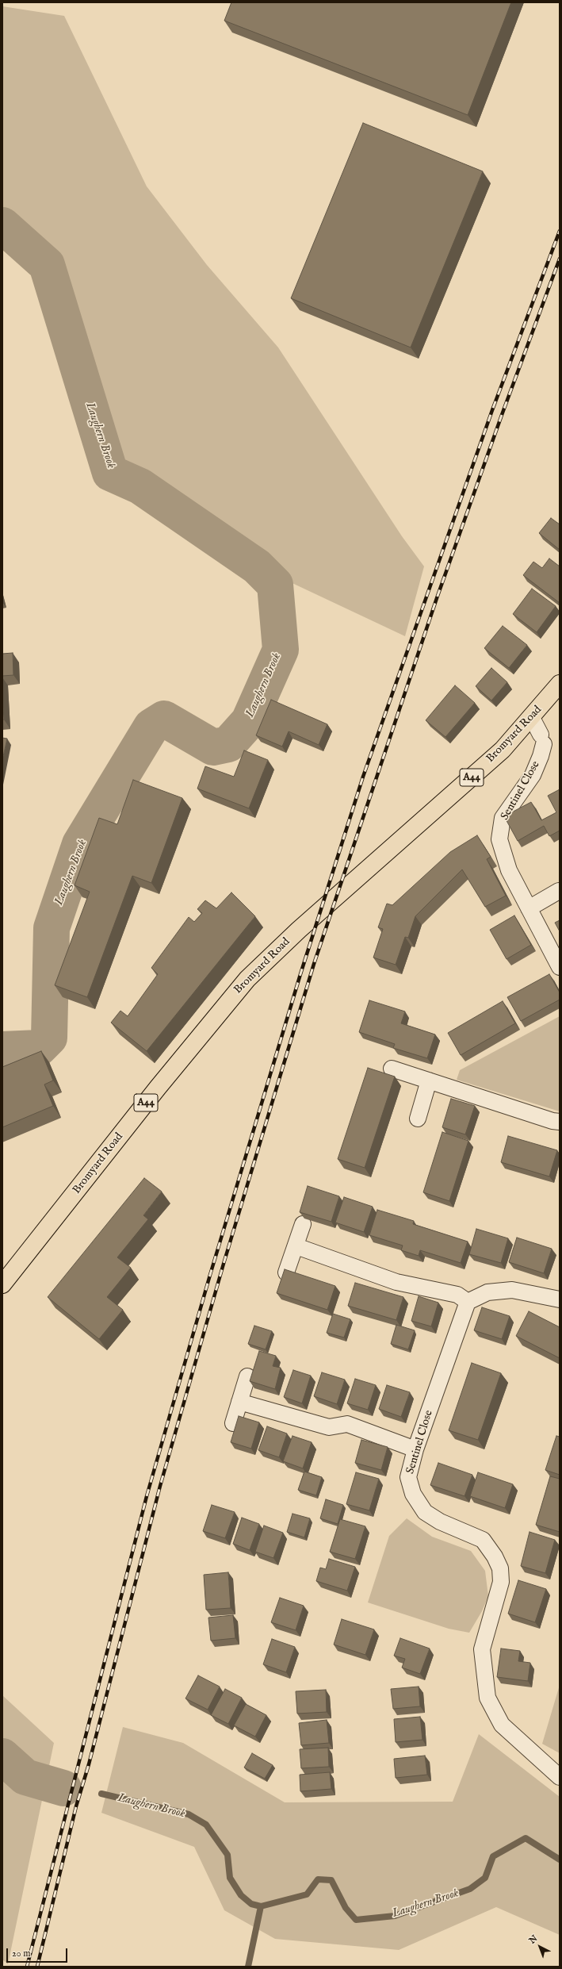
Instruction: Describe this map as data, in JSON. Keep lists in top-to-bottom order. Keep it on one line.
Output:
{"streets":{"main road":["Bromyard Road","A44"],"street":["Sentinel Close"]},"crossings":[["Bromyard Road","Sentinel Close"]],"water":["Laughern Brook"],"scale_bar":"20 m","north":"top left"}
